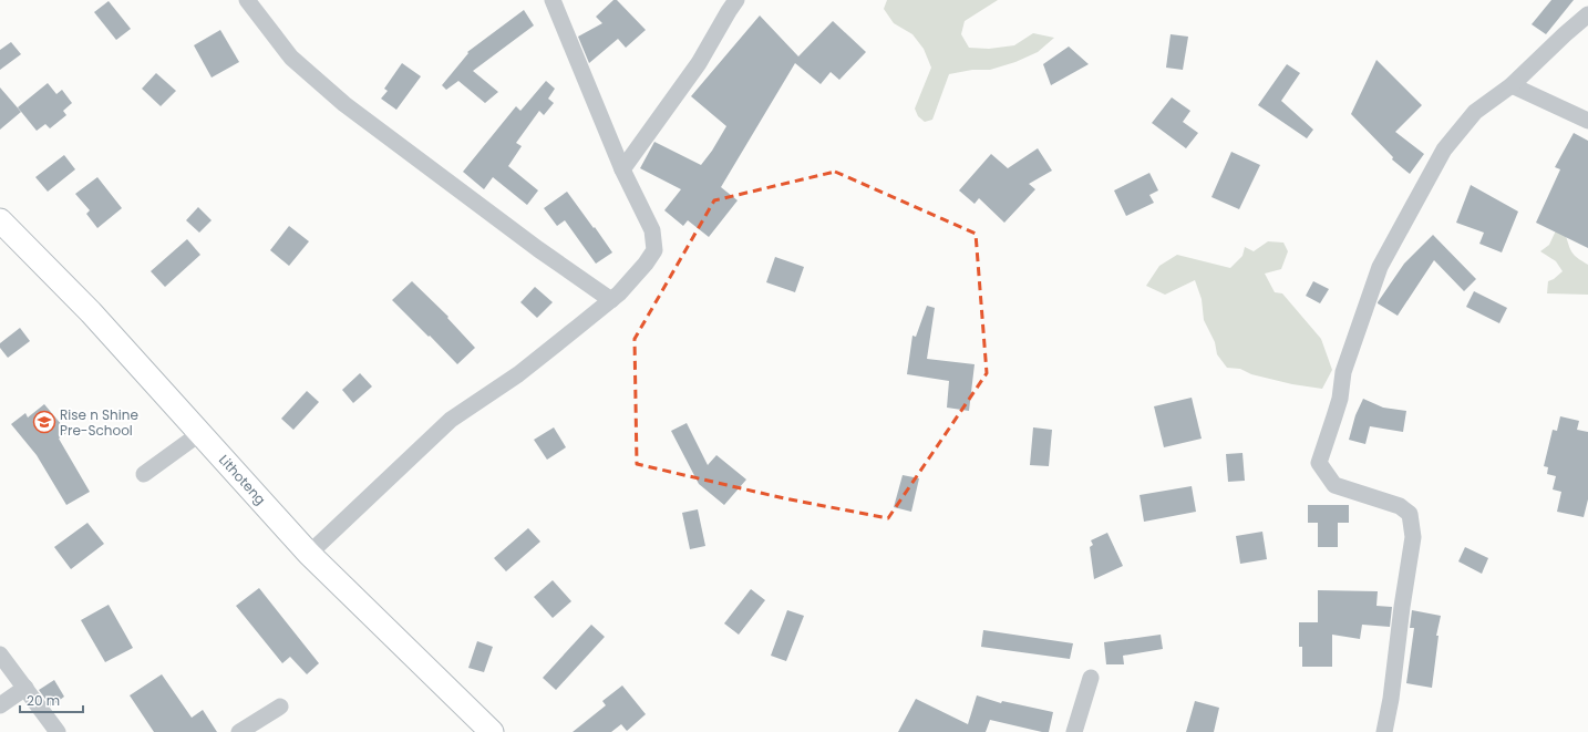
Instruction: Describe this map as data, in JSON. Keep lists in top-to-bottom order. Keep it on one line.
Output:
{"streets":{"main road":["Lithoteng"]},"places":{"school or university":["Rise n Shine Pre-School"]},"scale_bar":"20 m"}
